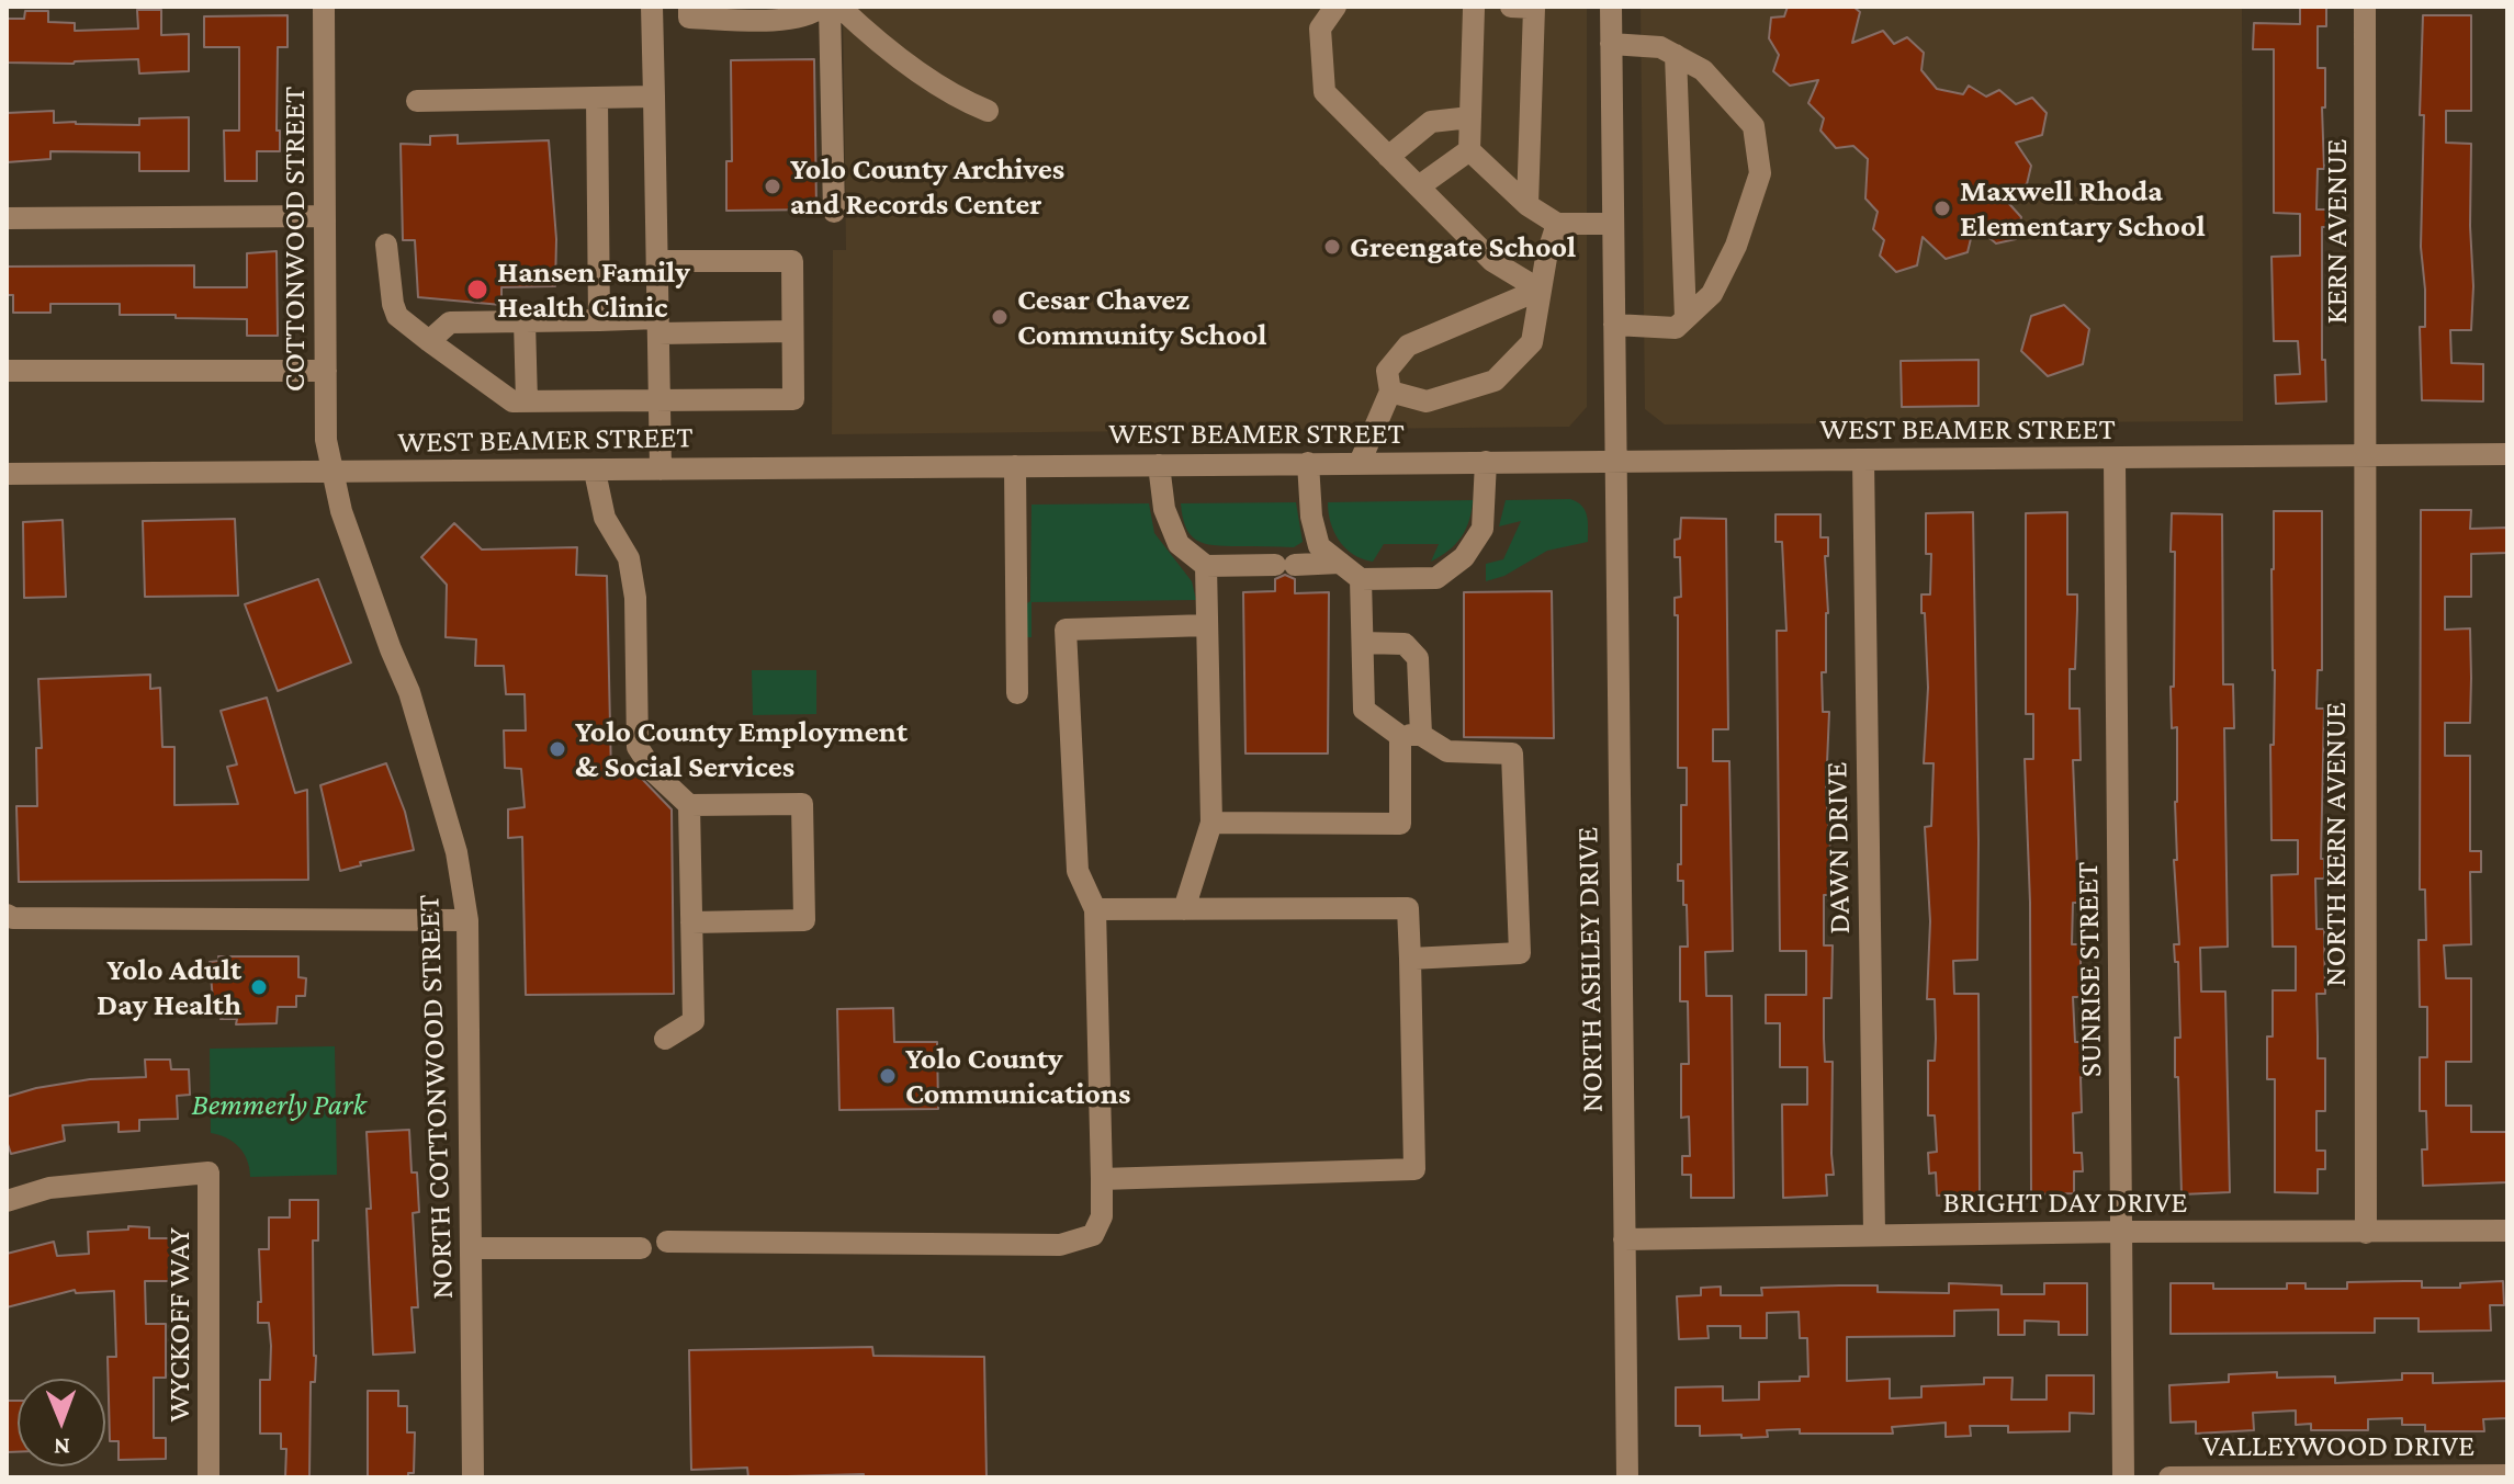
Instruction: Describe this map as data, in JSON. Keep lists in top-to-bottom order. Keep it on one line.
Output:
{"streets":{"street":["KERN AVENUE","COTTONWOOD STREET","WEST BEAMER STREET","NORTH KERN AVENUE","DAWN DRIVE","NORTH ASHLEY DRIVE","SUNRISE STREET","NORTH COTTONWOOD STREET","BRIGHT DAY DRIVE","WYCKOFF WAY","VALLEYWOOD DRIVE"]},"crossings":[["KERN AVENUE","WEST BEAMER STREET"],["KERN AVENUE","NORTH KERN AVENUE"],["COTTONWOOD STREET","WEST BEAMER STREET"],["COTTONWOOD STREET","NORTH COTTONWOOD STREET"],["WEST BEAMER STREET","NORTH KERN AVENUE"],["WEST BEAMER STREET","DAWN DRIVE"],["WEST BEAMER STREET","NORTH ASHLEY DRIVE"],["WEST BEAMER STREET","SUNRISE STREET"],["WEST BEAMER STREET","NORTH COTTONWOOD STREET"],["NORTH KERN AVENUE","BRIGHT DAY DRIVE"],["DAWN DRIVE","BRIGHT DAY DRIVE"],["NORTH ASHLEY DRIVE","BRIGHT DAY DRIVE"],["SUNRISE STREET","BRIGHT DAY DRIVE"]],"parks":["Bemmerly Park"],"places":["Yolo County Archives and Records Center","Maxwell Rhoda Elementary School","Greengate School","Hansen Family Health Clinic","Cesar Chavez Community School","Yolo County Employment & Social Services","Yolo Adult Day Health","Yolo County Communications"],"north":"bottom"}
